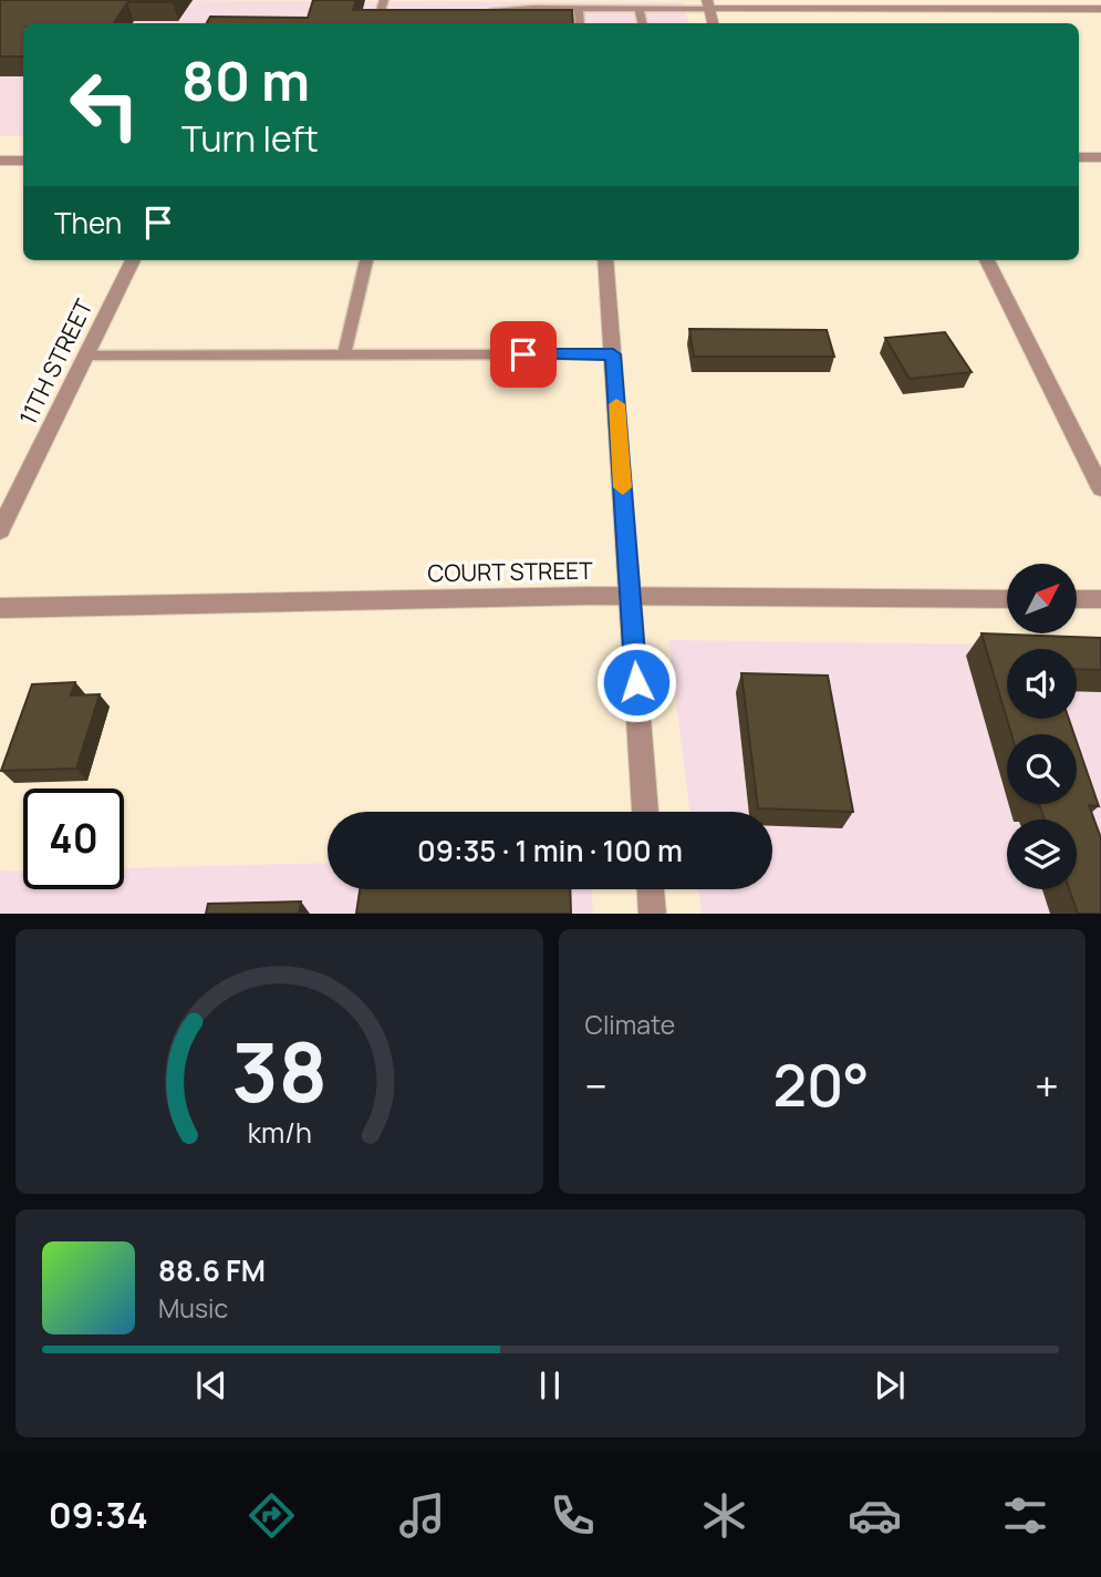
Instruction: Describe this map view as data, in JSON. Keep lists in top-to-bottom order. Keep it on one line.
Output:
{"streets":{"street":["11TH STREET","COURT STREET"]},"north":"top right","page":{"turn":["80 m","Turn left"],"then":"Then","limit":"40","trip":"09:35 · 1 min · 100 m","tile":"Climate","heat":["−","20°","+"],"song":["88.6 FM","Music"],"tabs":"09:34","gauge":["38","km/h"]}}
